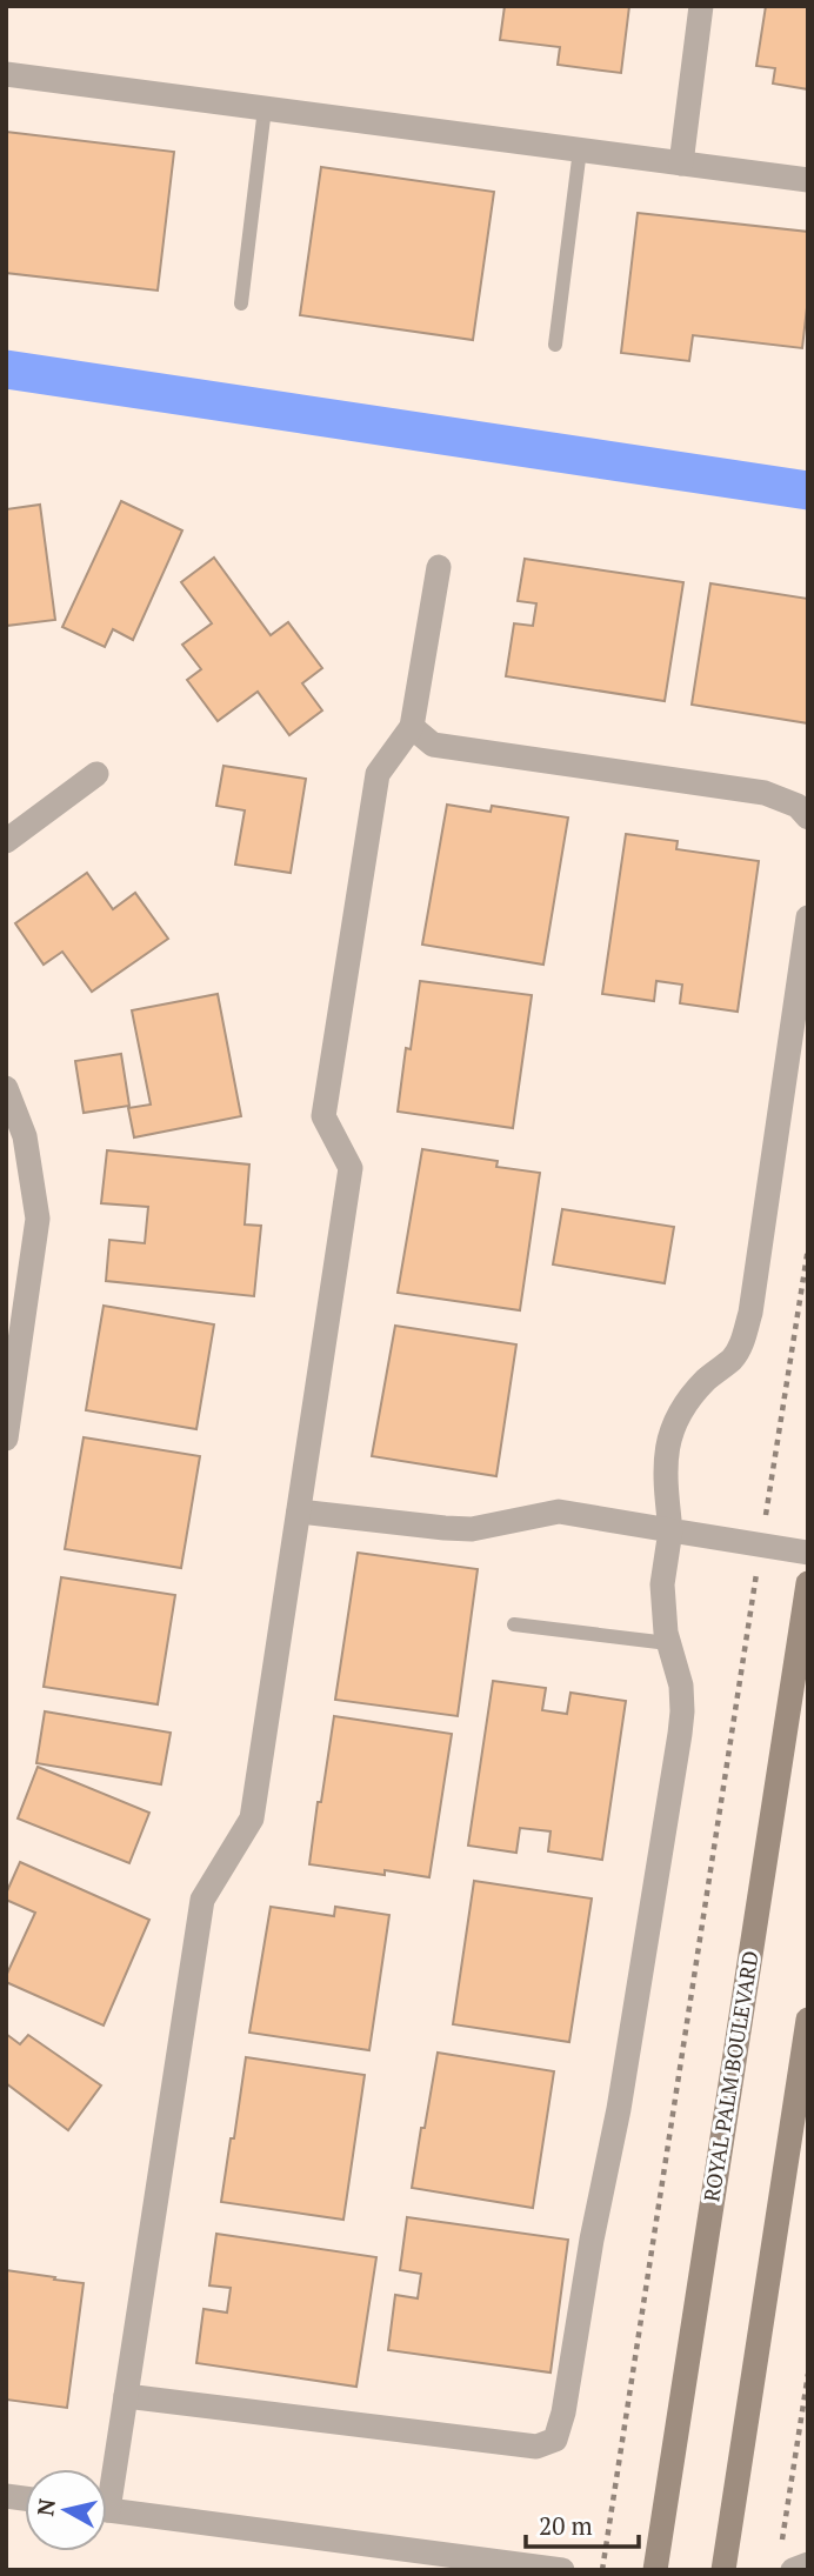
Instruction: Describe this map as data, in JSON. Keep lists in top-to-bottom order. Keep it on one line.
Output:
{"streets":{"street":["ROYAL PALM BOULEVARD"]},"scale_bar":"20 m","north":"left"}
